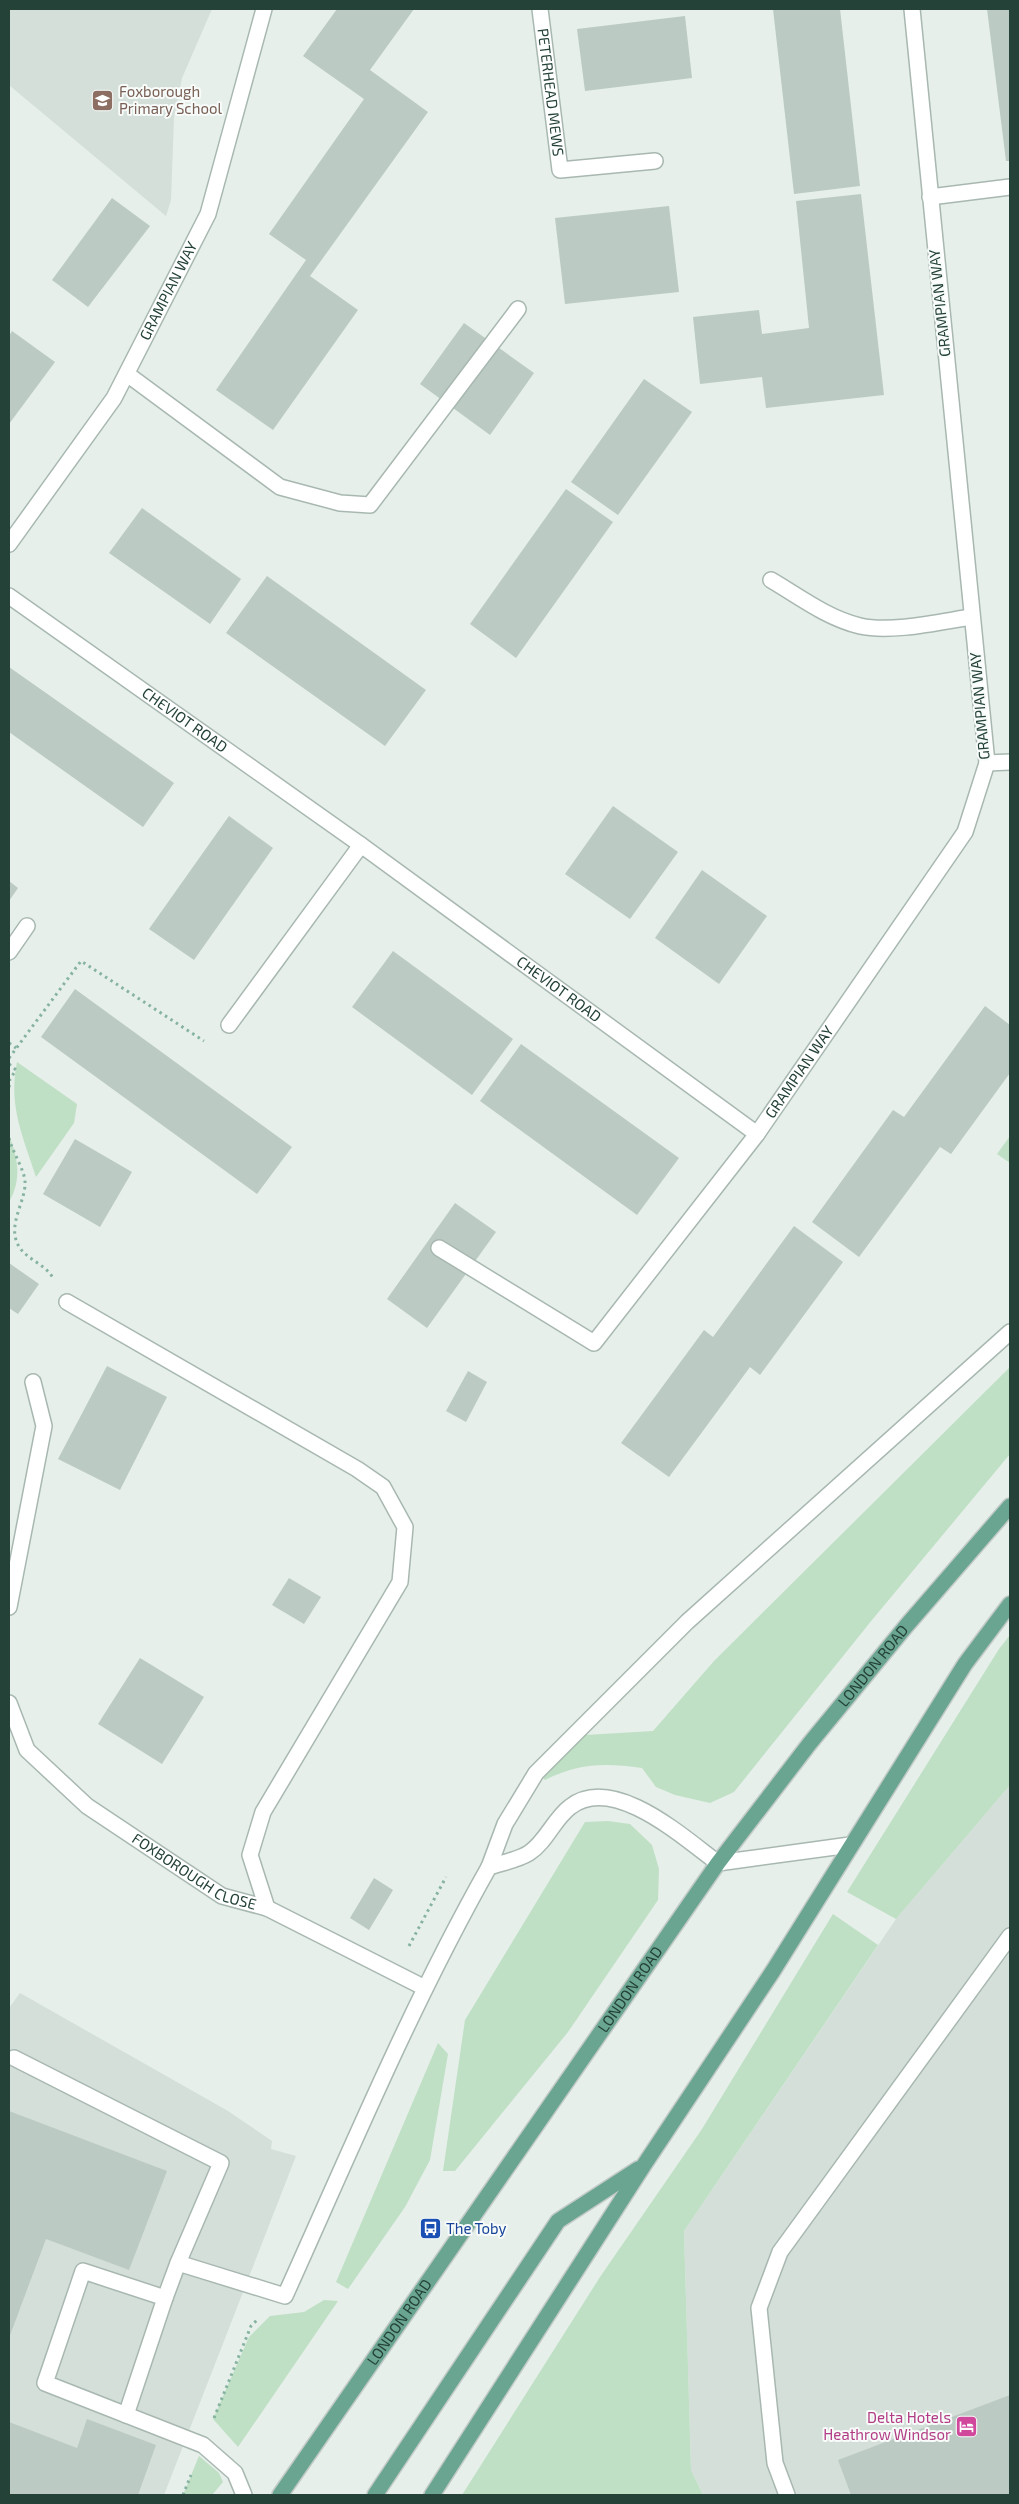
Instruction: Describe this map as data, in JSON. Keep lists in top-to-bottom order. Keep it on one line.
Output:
{"streets":{"main road":["LONDON ROAD"],"street":["PETERHEAD MEWS","GRAMPIAN WAY","CHEVIOT ROAD","FOXBOROUGH CLOSE"]},"crossings":[["GRAMPIAN WAY","CHEVIOT ROAD"]],"places":{"school or university":["Foxborough Primary School"],"bus stop":["The Toby"],"hotel":["Delta Hotels Heathrow Windsor"]}}
